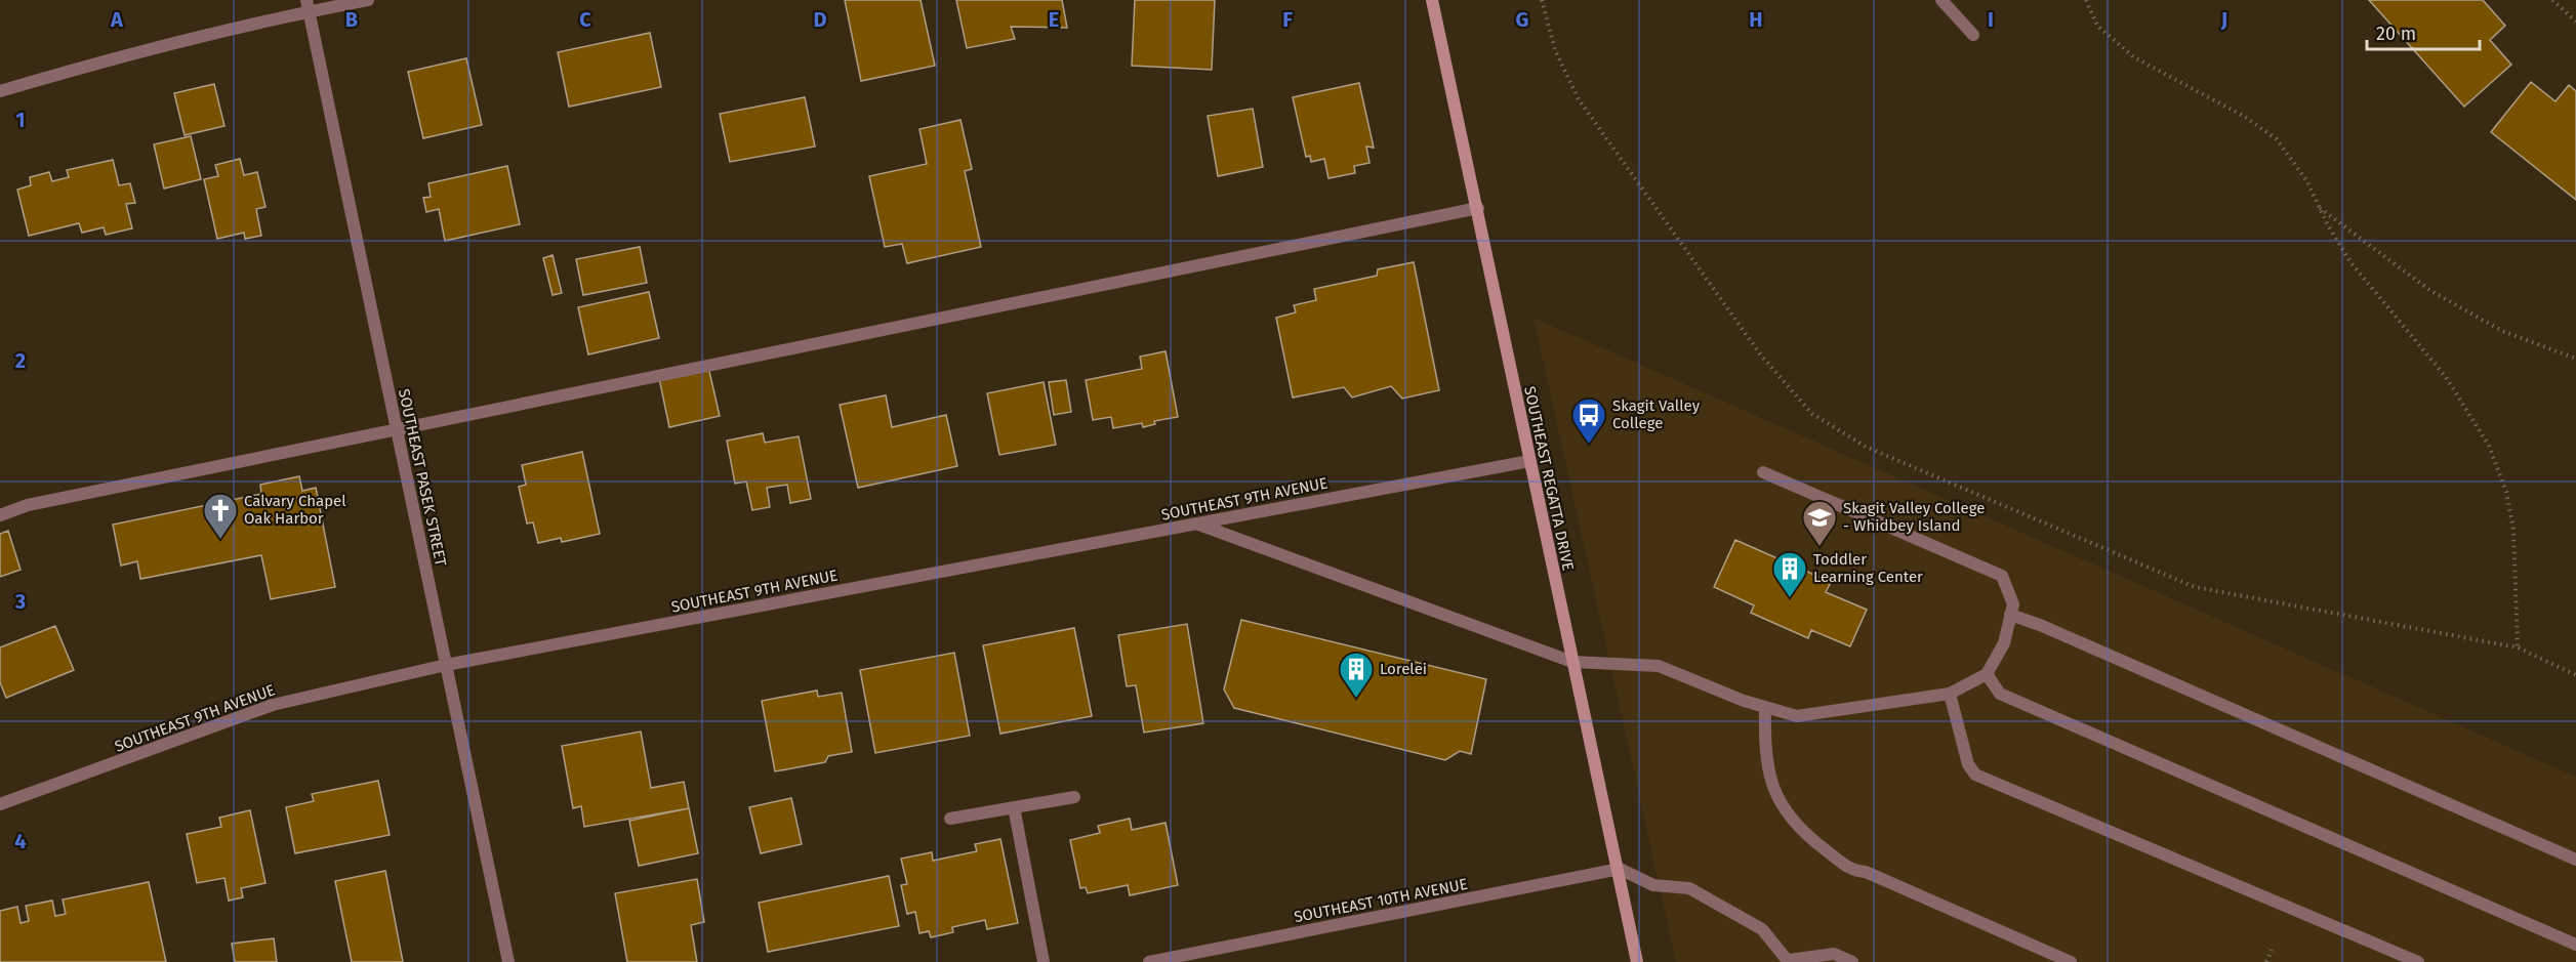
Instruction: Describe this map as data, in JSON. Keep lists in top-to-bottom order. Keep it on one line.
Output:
{"streets":{"main road":["SOUTHEAST REGATTA DRIVE"],"street":["SOUTHEAST PASEK STREET","SOUTHEAST 9TH AVENUE","SOUTHEAST 10TH AVENUE"]},"crossings":[["SOUTHEAST PASEK STREET","SOUTHEAST 9TH AVENUE"],["SOUTHEAST REGATTA DRIVE","SOUTHEAST 9TH AVENUE"],["SOUTHEAST REGATTA DRIVE","SOUTHEAST 10TH AVENUE"]],"places":{"bus stop":["Skagit Valley College"],"church":["Calvary Chapel Oak Harbor"],"school or university":["Skagit Valley College - Whidbey Island"],"building":["Toddler Learning Center","Lorelei"]},"scale_bar":"20 m","grid":{"columns":["A","B","C","D","E","F","G","H","I","J"],"rows":["1","2","3","4"]}}
